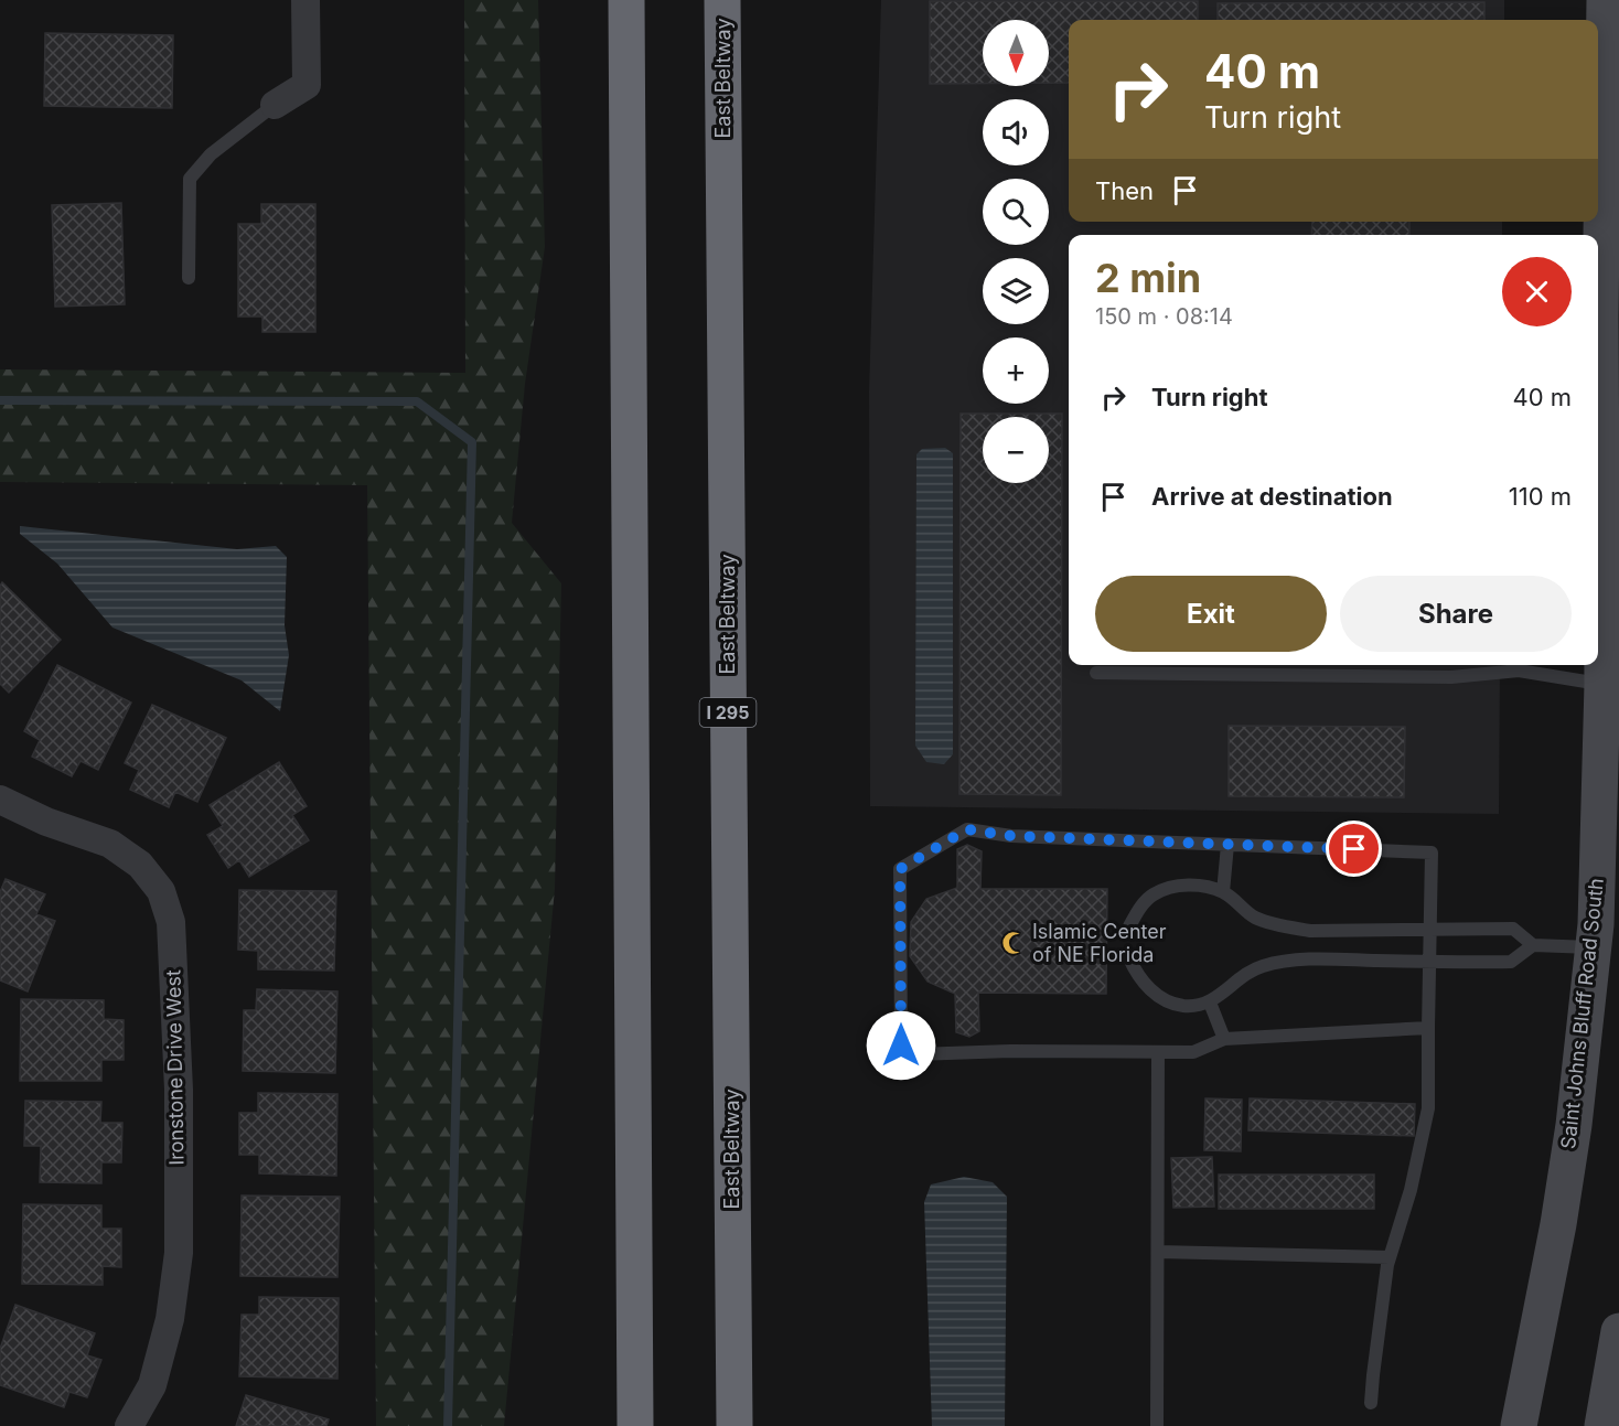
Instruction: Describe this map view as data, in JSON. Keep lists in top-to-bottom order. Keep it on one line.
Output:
{"streets":{"highway":["East Beltway","I 295"],"main road":["Saint Johns Bluff Road South"],"street":["Ironstone Drive West"]},"places":{"mosque":["Islamic Center of NE Florida"]},"north":"bottom","page":{"map_buttons":["+","−"],"turn":["40 m","Turn right"],"then":"Then","heading":["2 min","150 m · 08:14"],"list":[{"name":"Turn right","value":"40 m"},{"name":"Arrive at destination","value":"110 m"}],"buttons":["Exit","Share"]}}
